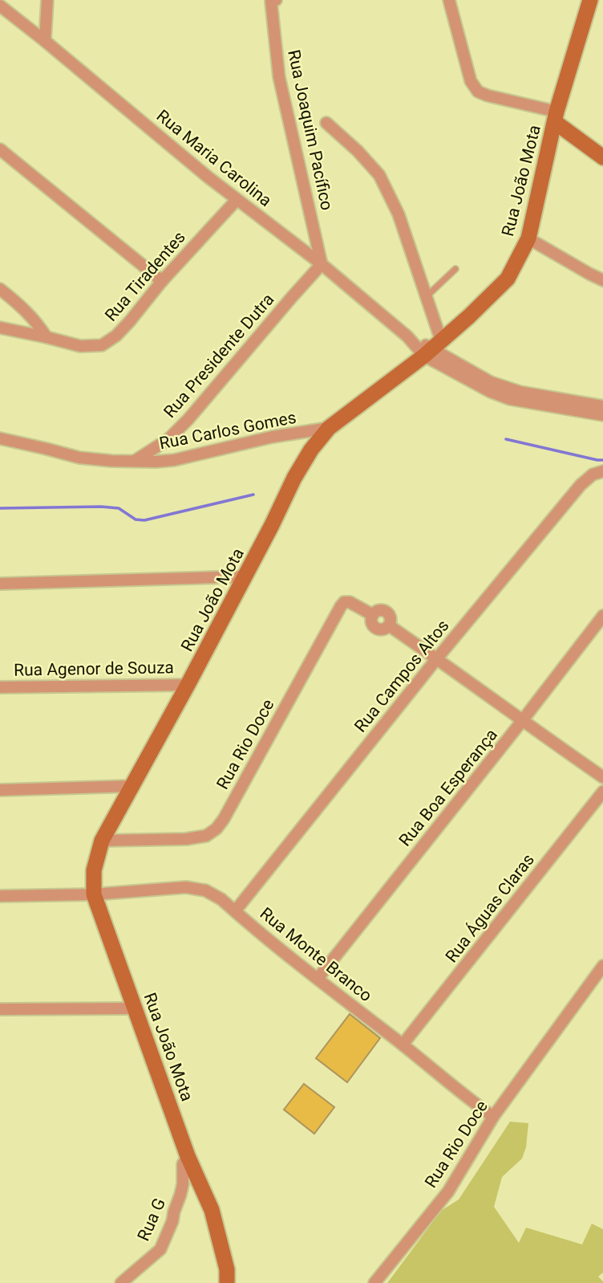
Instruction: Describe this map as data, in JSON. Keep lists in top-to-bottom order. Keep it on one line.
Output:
{"streets":{"main road":["Rua João Mota"],"street":["Rua Joaquim Pacífico","Rua Maria Carolina","Rua Tiradentes","Rua Presidente Dutra","Rua Carlos Gomes","Rua Agenor de Souza","Rua Campos Altos","Rua Rio Doce","Rua Boa Esperança","Rua Águas Claras","Rua Monte Branco","Rua G"]},"crossings":[["Rua Joaquim Pacífico","Rua Maria Carolina"],["Rua Joaquim Pacífico","Rua Presidente Dutra"],["Rua Maria Carolina","Rua João Mota"],["Rua Maria Carolina","Rua Tiradentes"],["Rua Maria Carolina","Rua Presidente Dutra"],["Rua João Mota","Rua Carlos Gomes"],["Rua João Mota","Rua Agenor de Souza"],["Rua João Mota","Rua Rio Doce"],["Rua João Mota","Rua Monte Branco"],["Rua João Mota","Rua G"],["Rua Presidente Dutra","Rua Carlos Gomes"],["Rua Campos Altos","Rua Rio Doce"],["Rua Campos Altos","Rua Monte Branco"],["Rua Rio Doce","Rua Monte Branco"],["Rua Boa Esperança","Rua Monte Branco"],["Rua Águas Claras","Rua Monte Branco"]]}
